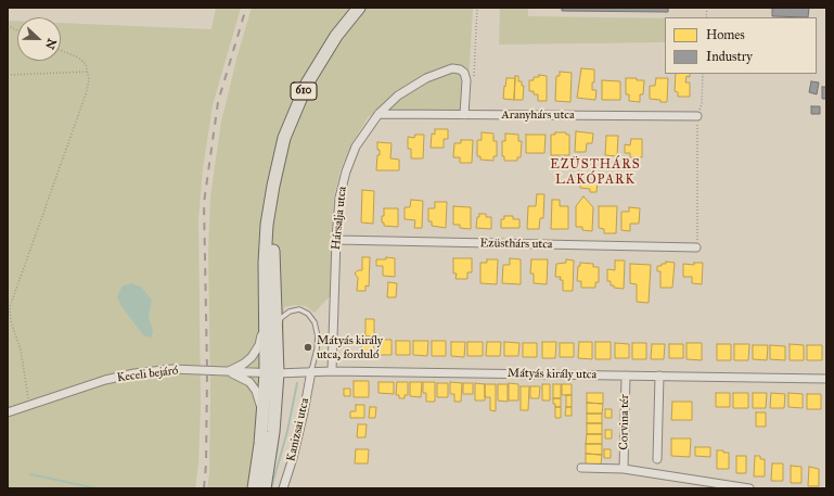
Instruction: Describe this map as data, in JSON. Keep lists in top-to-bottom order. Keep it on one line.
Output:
{"streets":{"main road":["610"],"street":["Aranyhárs utca","Hársalja utca","Ezüsthárs utca","Keceli bejáró","Mátyás király utca","Corvina tér","Kanizsai utca"]},"crossings":[["610","Keceli bejáró"],["610","Mátyás király utca"],["610","Kanizsai utca"],["Aranyhárs utca","Hársalja utca"],["Hársalja utca","Ezüsthárs utca"],["Hársalja utca","Mátyás király utca"],["Keceli bejáró","Mátyás király utca"],["Keceli bejáró","Kanizsai utca"],["Mátyás király utca","Corvina tér"],["Mátyás király utca","Kanizsai utca"]],"districts":["EZÜSTHÁRS LAKÓPARK"],"places":["Mátyás király utca, forduló"],"legend":["Homes","Industry"],"north":"right"}
